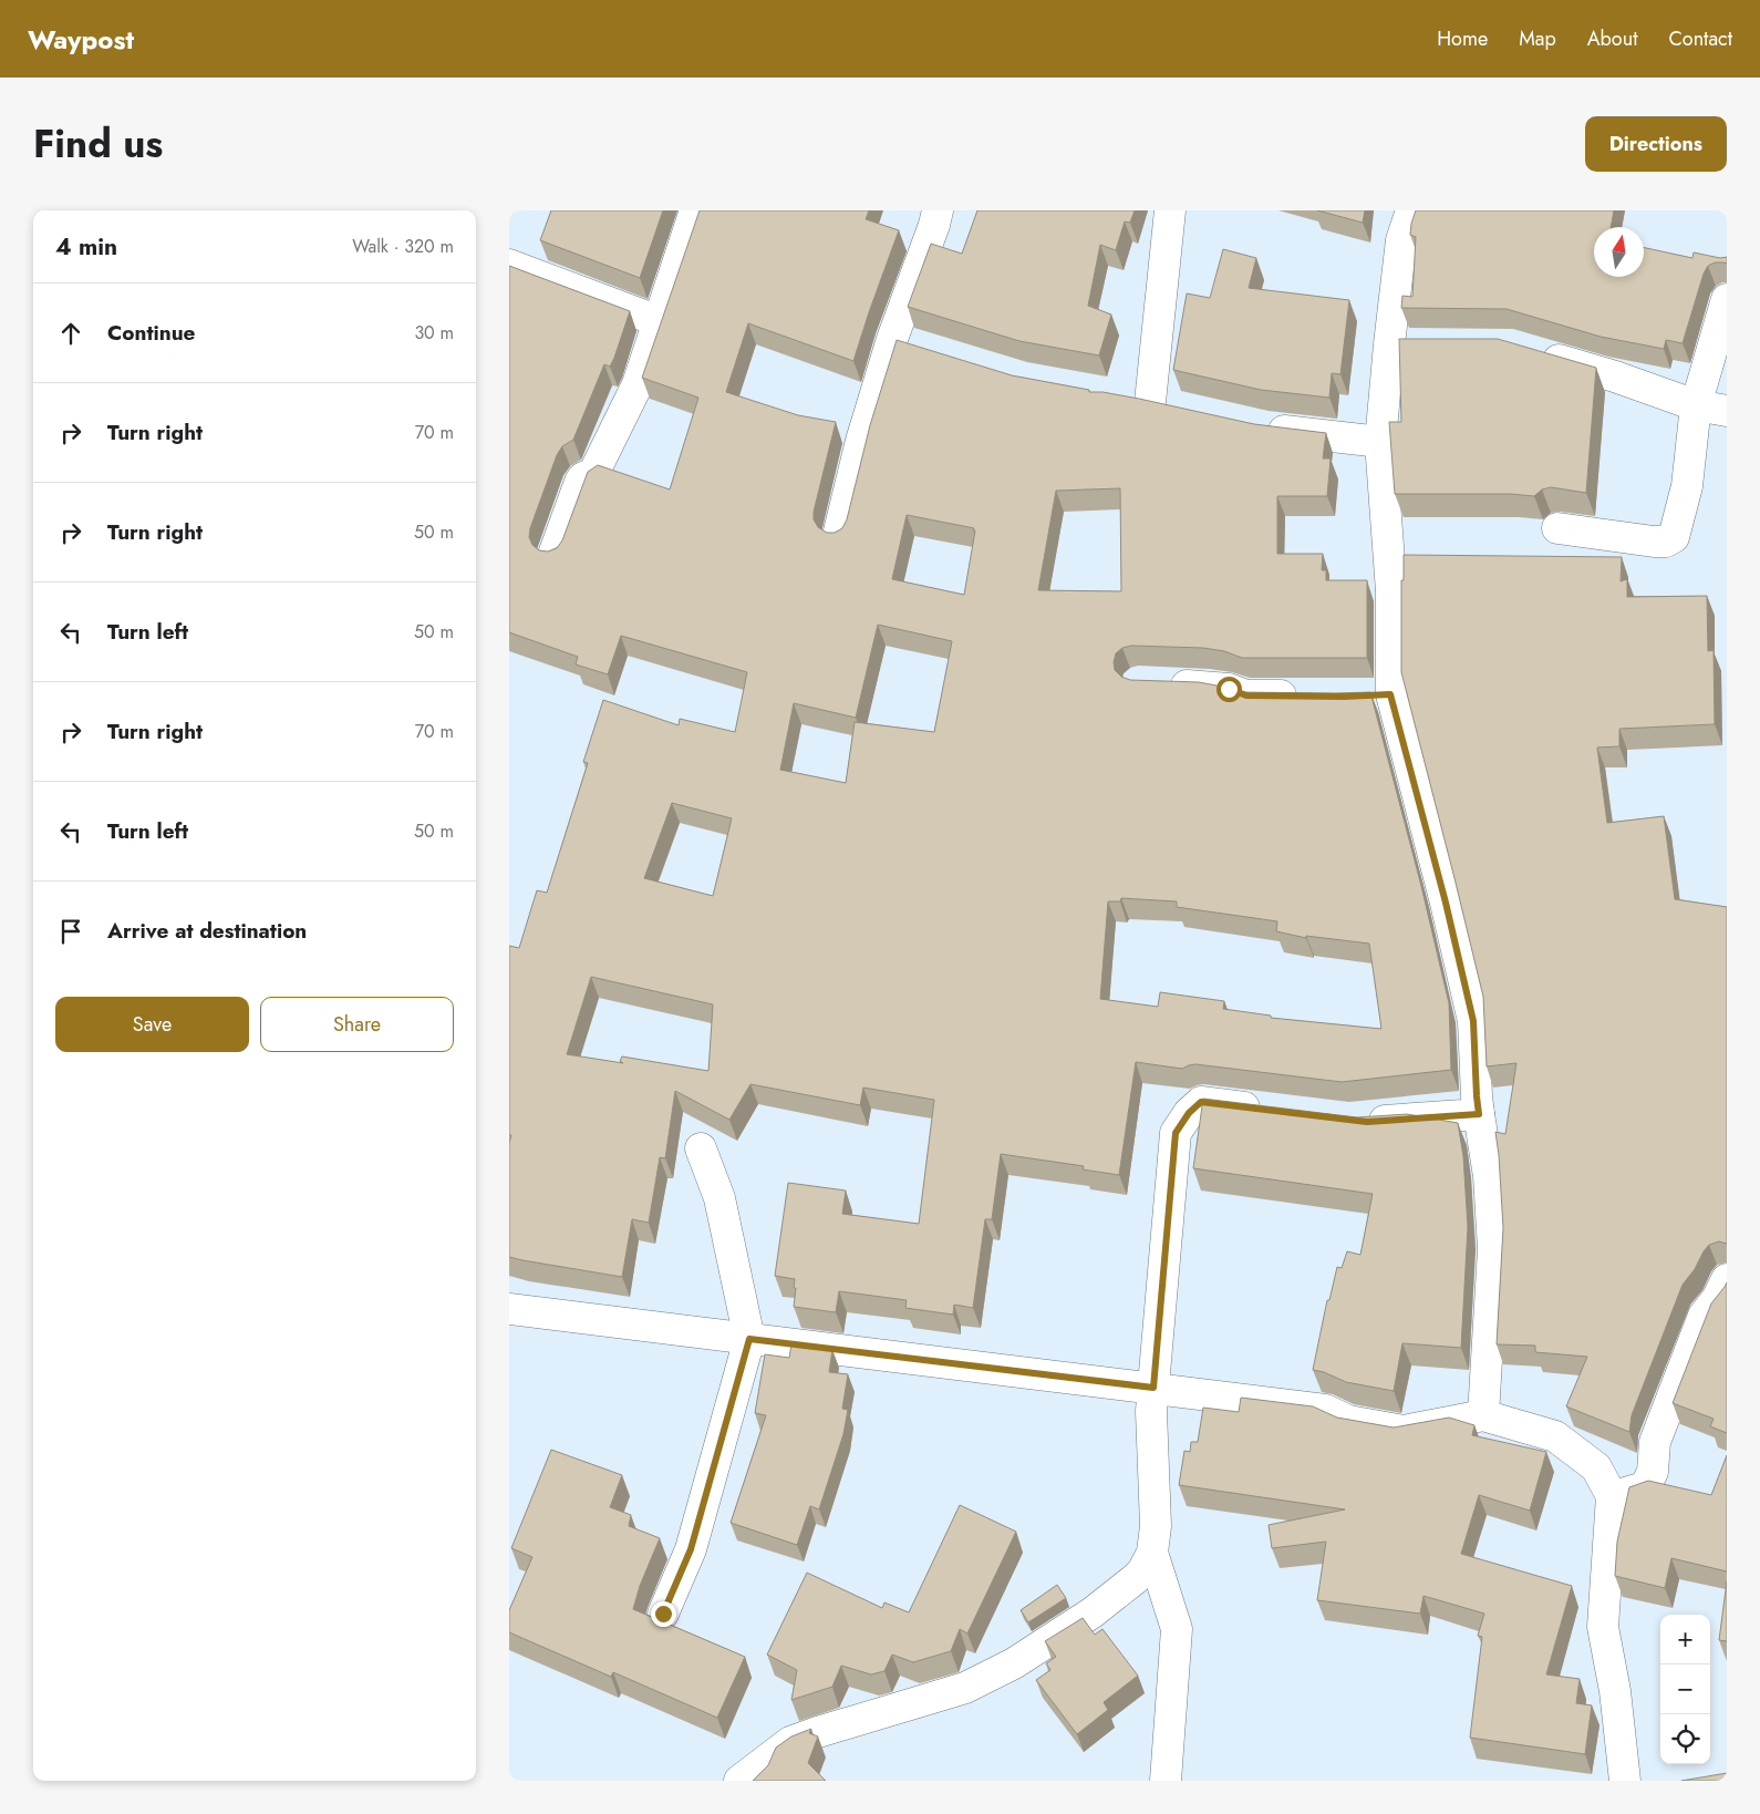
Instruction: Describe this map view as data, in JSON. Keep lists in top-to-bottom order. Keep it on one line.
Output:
{"north":"top","page":{"header":"Waypost","nav":["Home","Map","About","Contact"],"title":"Find us","buttons":["Directions",["Save","Share"]],"heading":["4 min","Walk · 320 m"],"list":[["Continue","30 m"],["Turn right","70 m"],["Turn right","50 m"],["Turn left","50 m"],["Turn right","70 m"],["Turn left","50 m"],"Arrive at destination"],"map_buttons":["+","−"]}}
